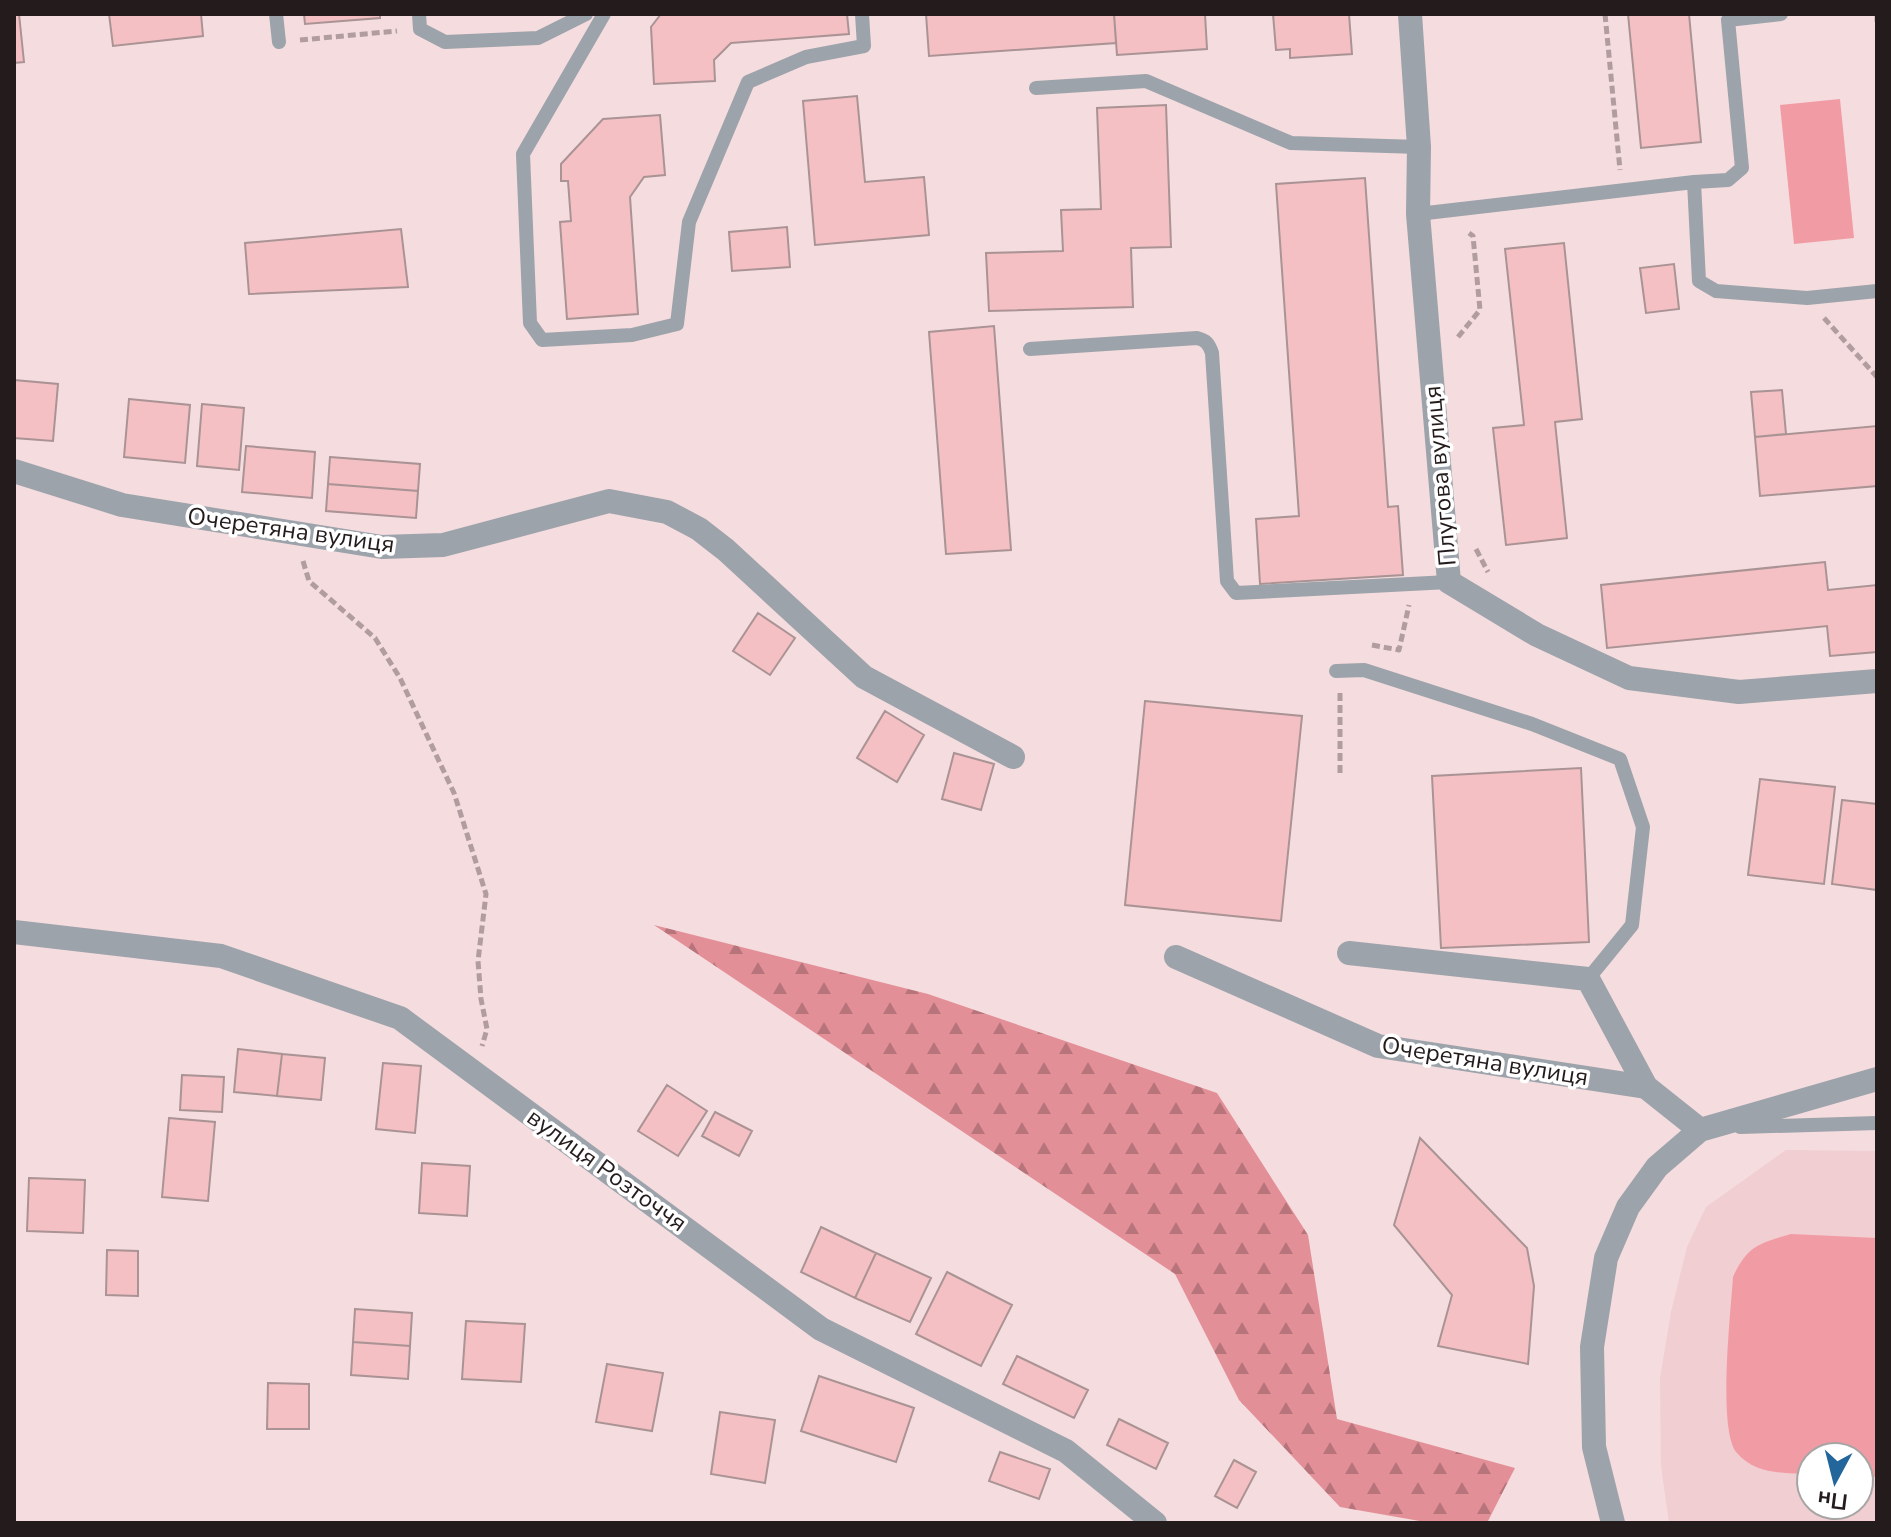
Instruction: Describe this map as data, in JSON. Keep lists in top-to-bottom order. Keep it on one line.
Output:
{"streets":{"street":["Плугова вулиця","Очеретяна вулиця","вулиця Розточчя"]},"north":"bottom"}
